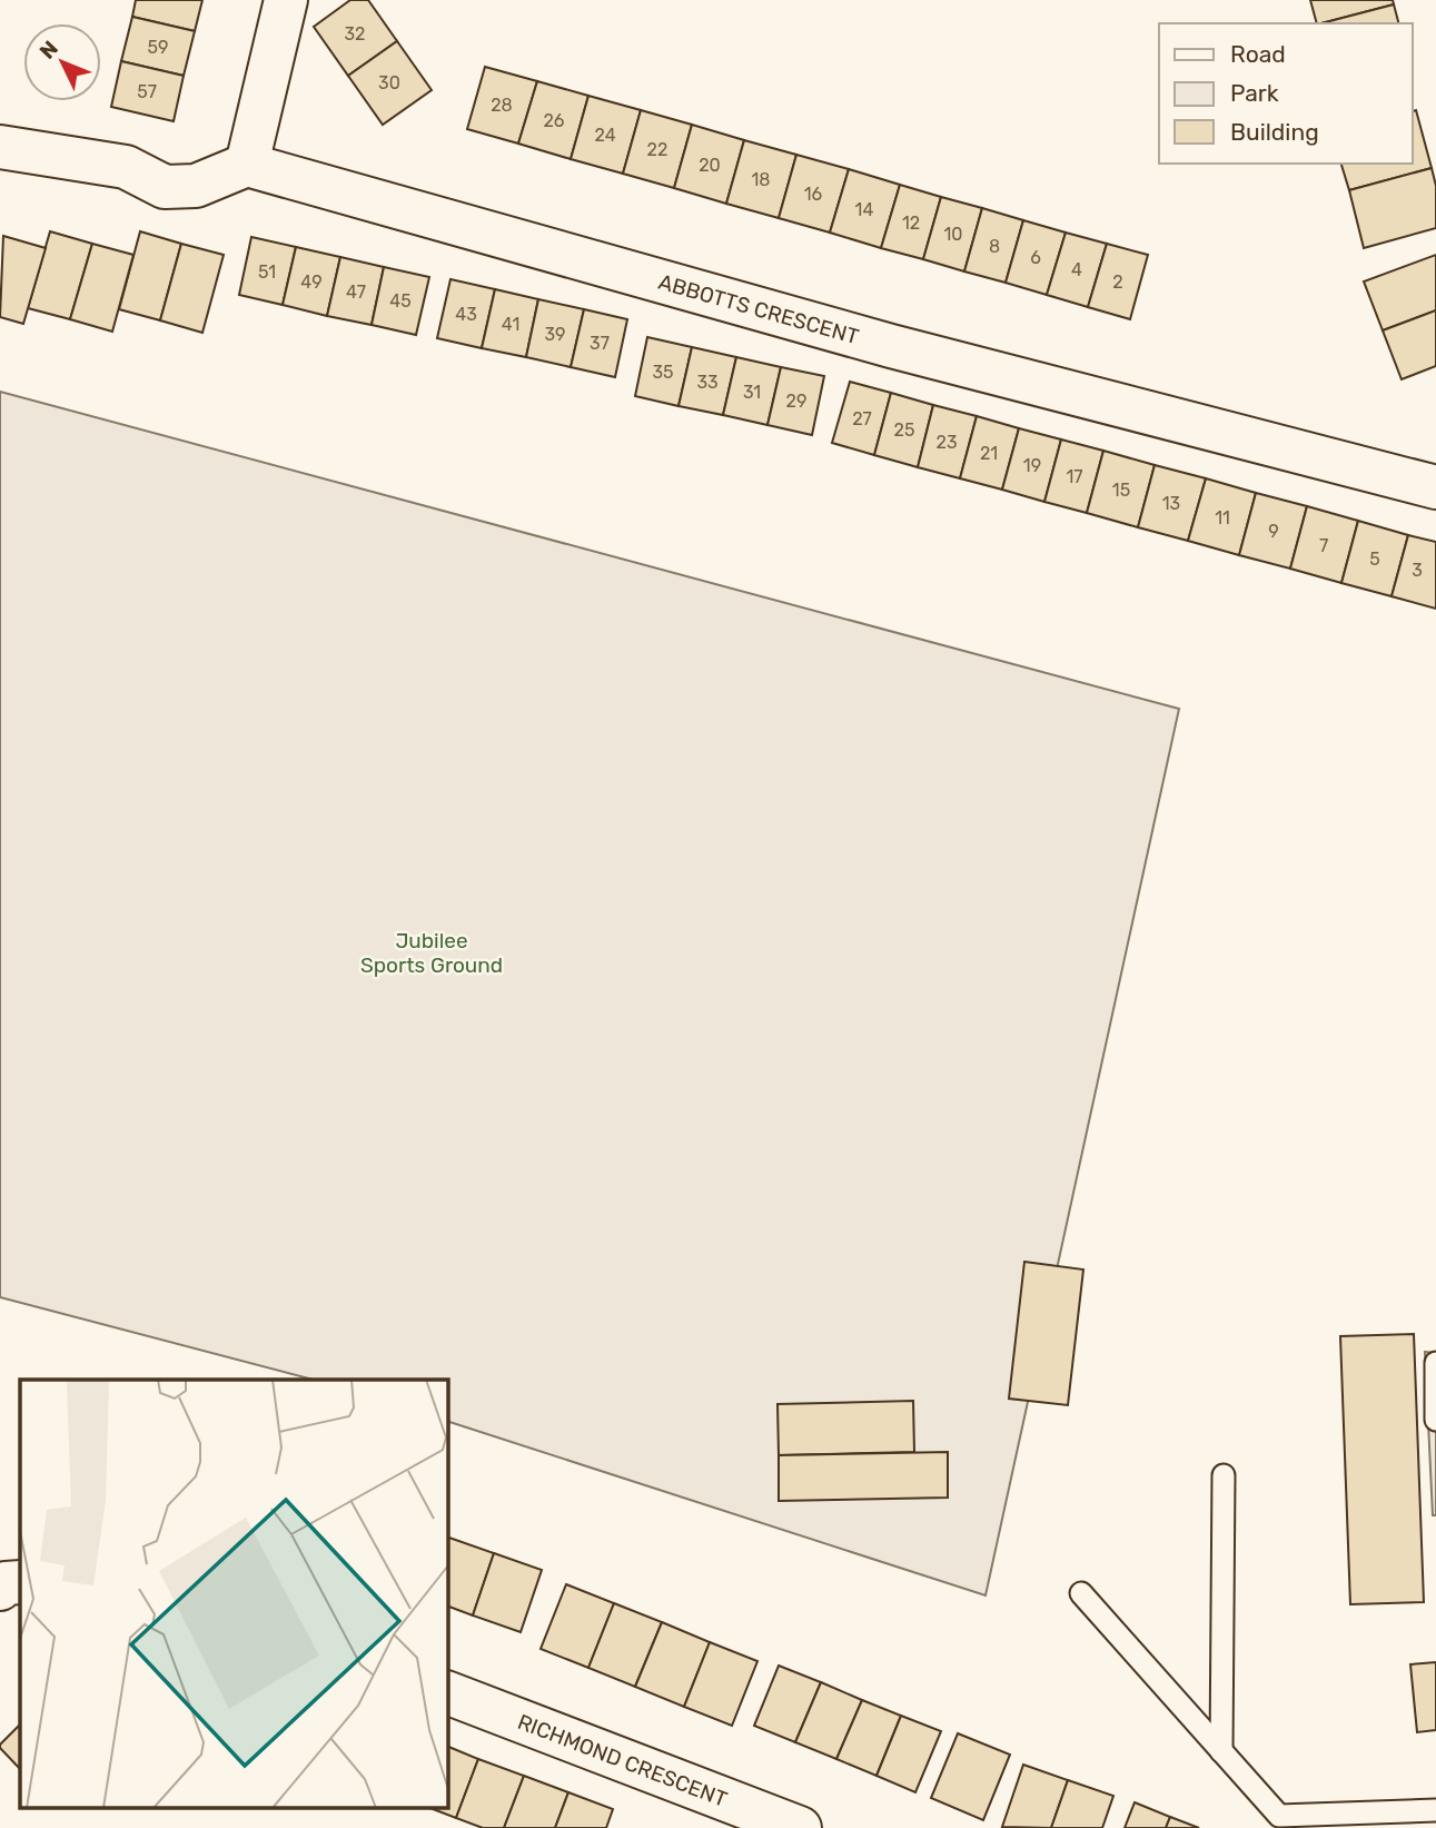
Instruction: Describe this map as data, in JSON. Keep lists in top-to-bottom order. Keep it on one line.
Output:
{"streets":{"street":["ABBOTTS CRESCENT","RICHMOND CRESCENT"]},"parks":["Jubilee Sports Ground"],"house_numbers":["32","59","30","57","28","26","24","22","20","18","16","14","12","10","8","6","4","51","49","2","47","45","43","41","39","37","35","33","31","29","27","25","23","21","19","17","15","13","11","9","7","5","3"],"legend":["Road","Park","Building"],"north":"top left"}
